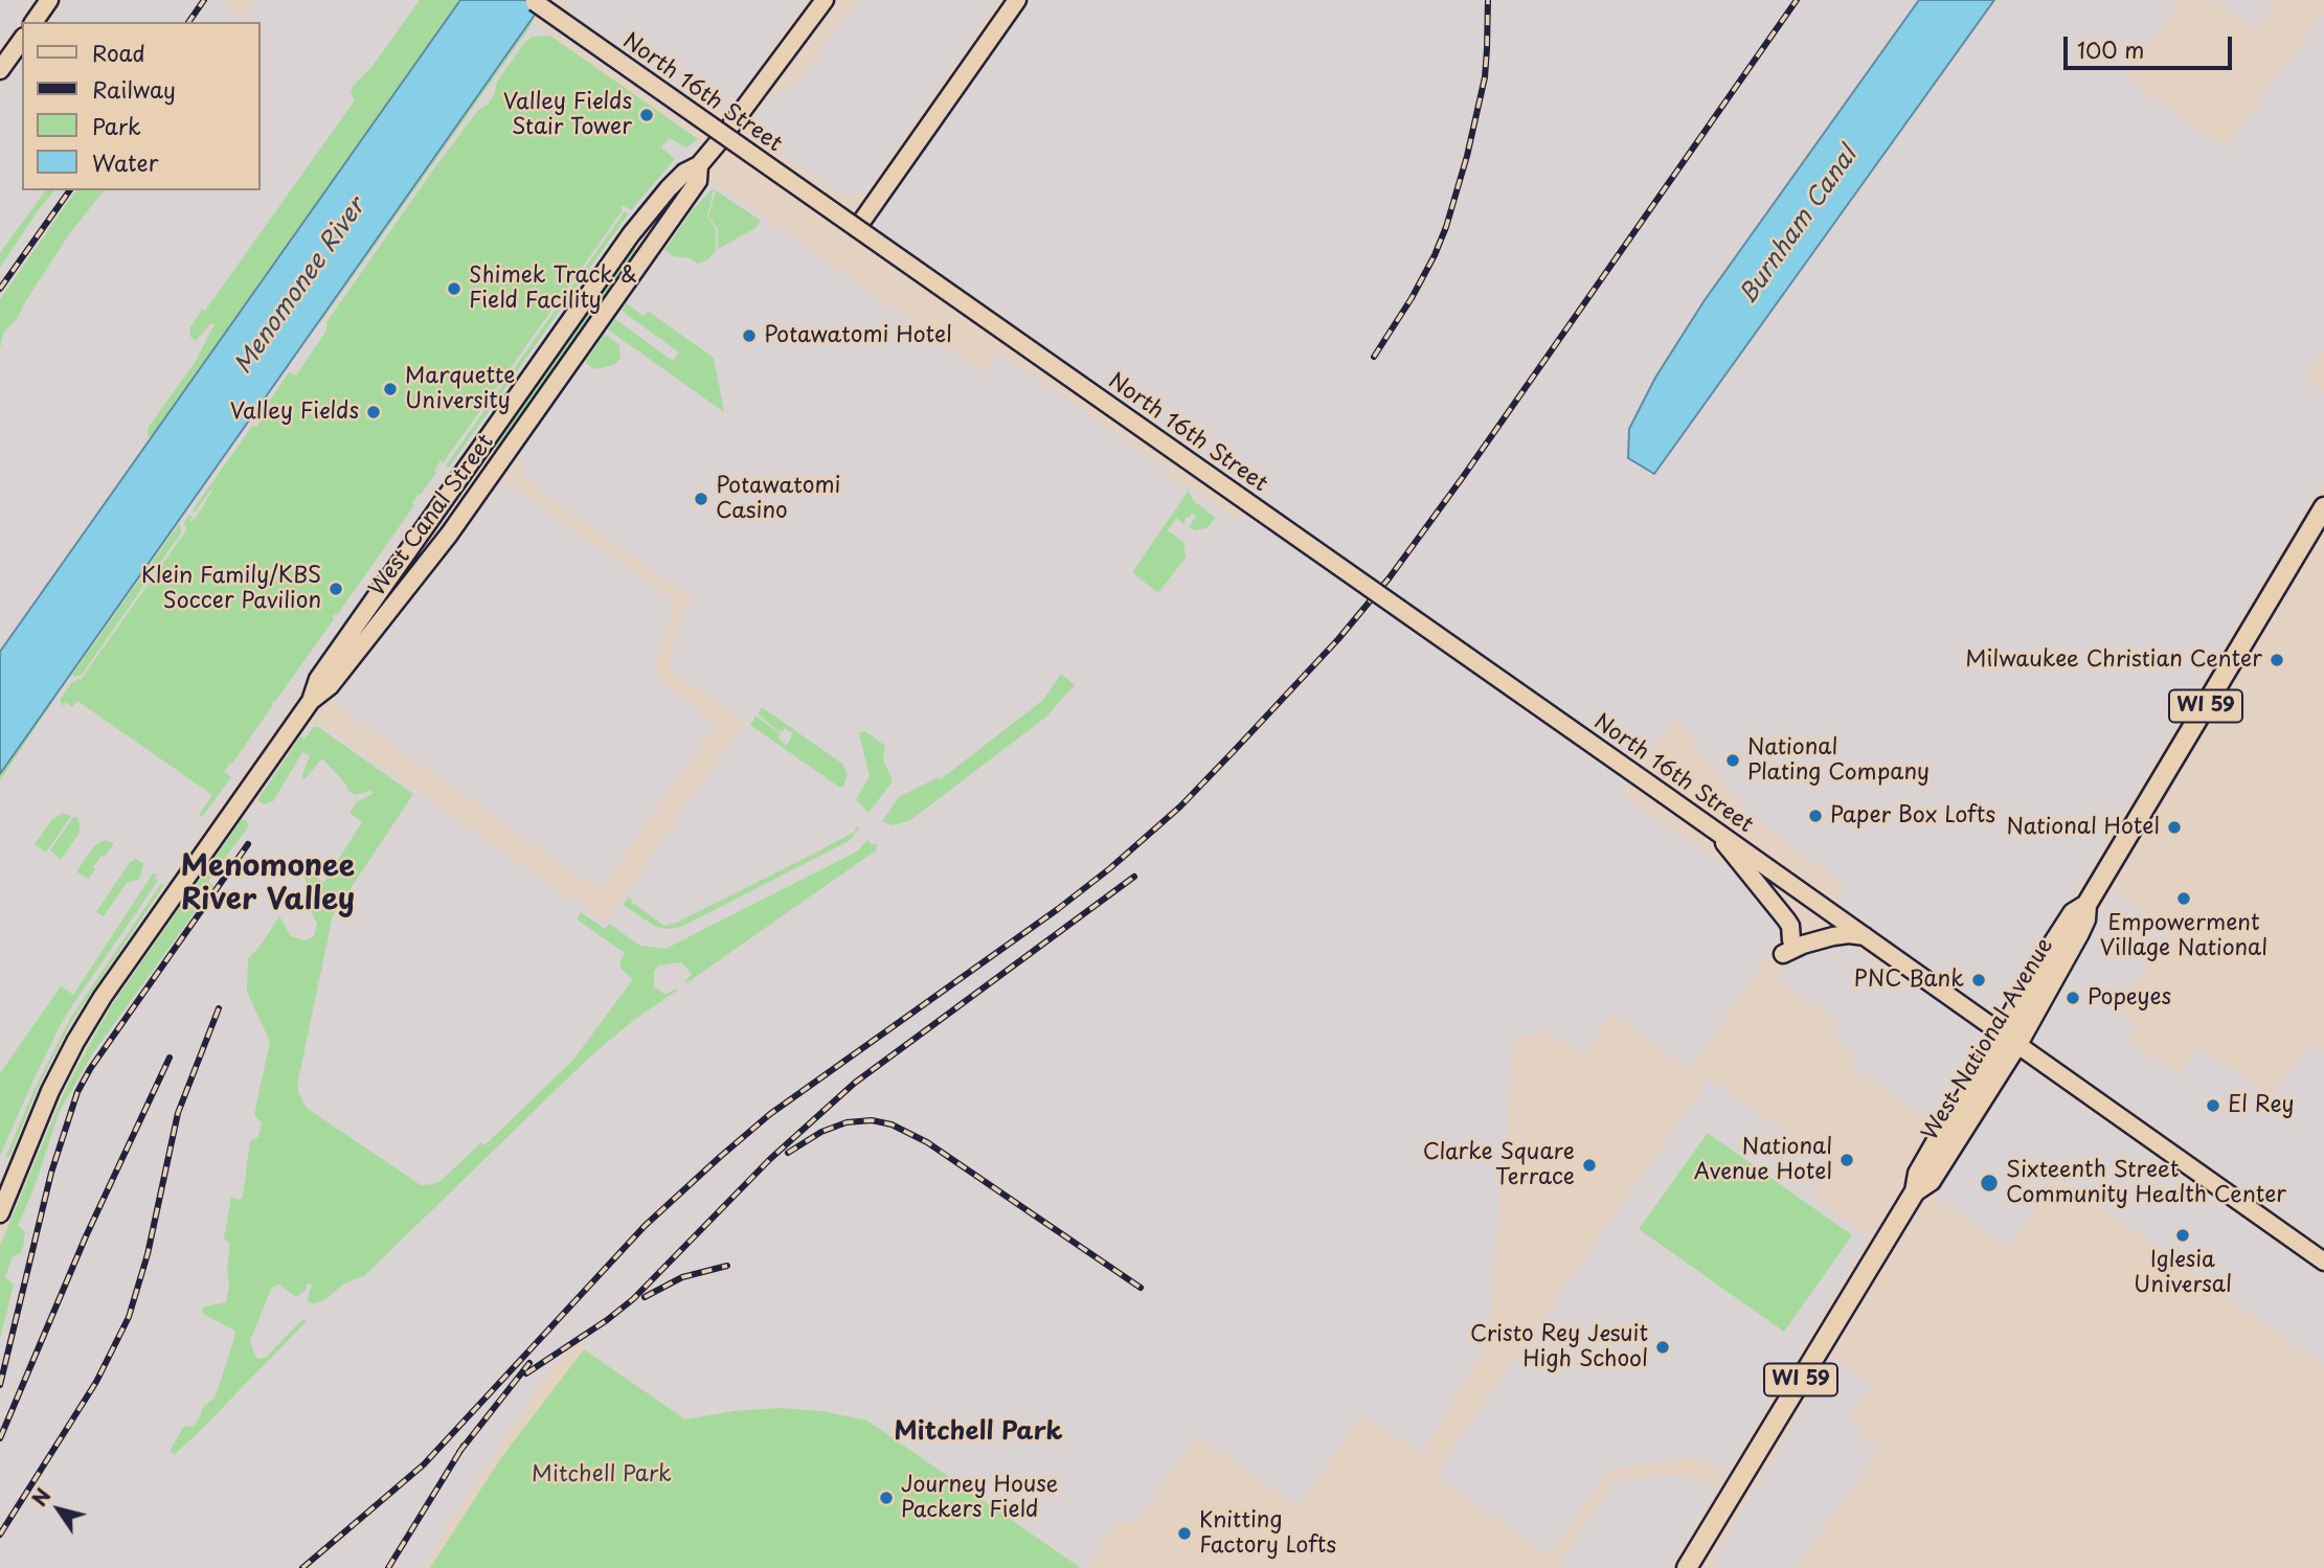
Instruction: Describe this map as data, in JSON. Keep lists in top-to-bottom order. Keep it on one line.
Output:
{"streets":{"main road":["WI 59","West National Avenue"],"street":["North 16th Street","West Canal Street"]},"crossings":[["North 16th Street","West National Avenue"]],"districts":["Menomonee River Valley","Mitchell Park"],"water":["Burnham Canal","Menomonee River"],"parks":["Mitchell Park"],"places":["Valley Fields Stair Tower","Shimek Track & Field Facility","Potawatomi Hotel","Marquette University","Valley Fields","Potawatomi Casino","Klein Family/KBS Soccer Pavilion","Milwaukee Christian Center","National Plating Company","Paper Box Lofts","National Hotel","Empowerment Village National","PNC Bank","Popeyes","El Rey","National Avenue Hotel","Clarke Square Terrace","Sixteenth Street Community Health Center","Iglesia Universal","Cristo Rey Jesuit High School","Journey House Packers Field","Knitting Factory Lofts"],"legend":["Road","Railway","Park","Water"],"scale_bar":"100 m","north":"top left"}
